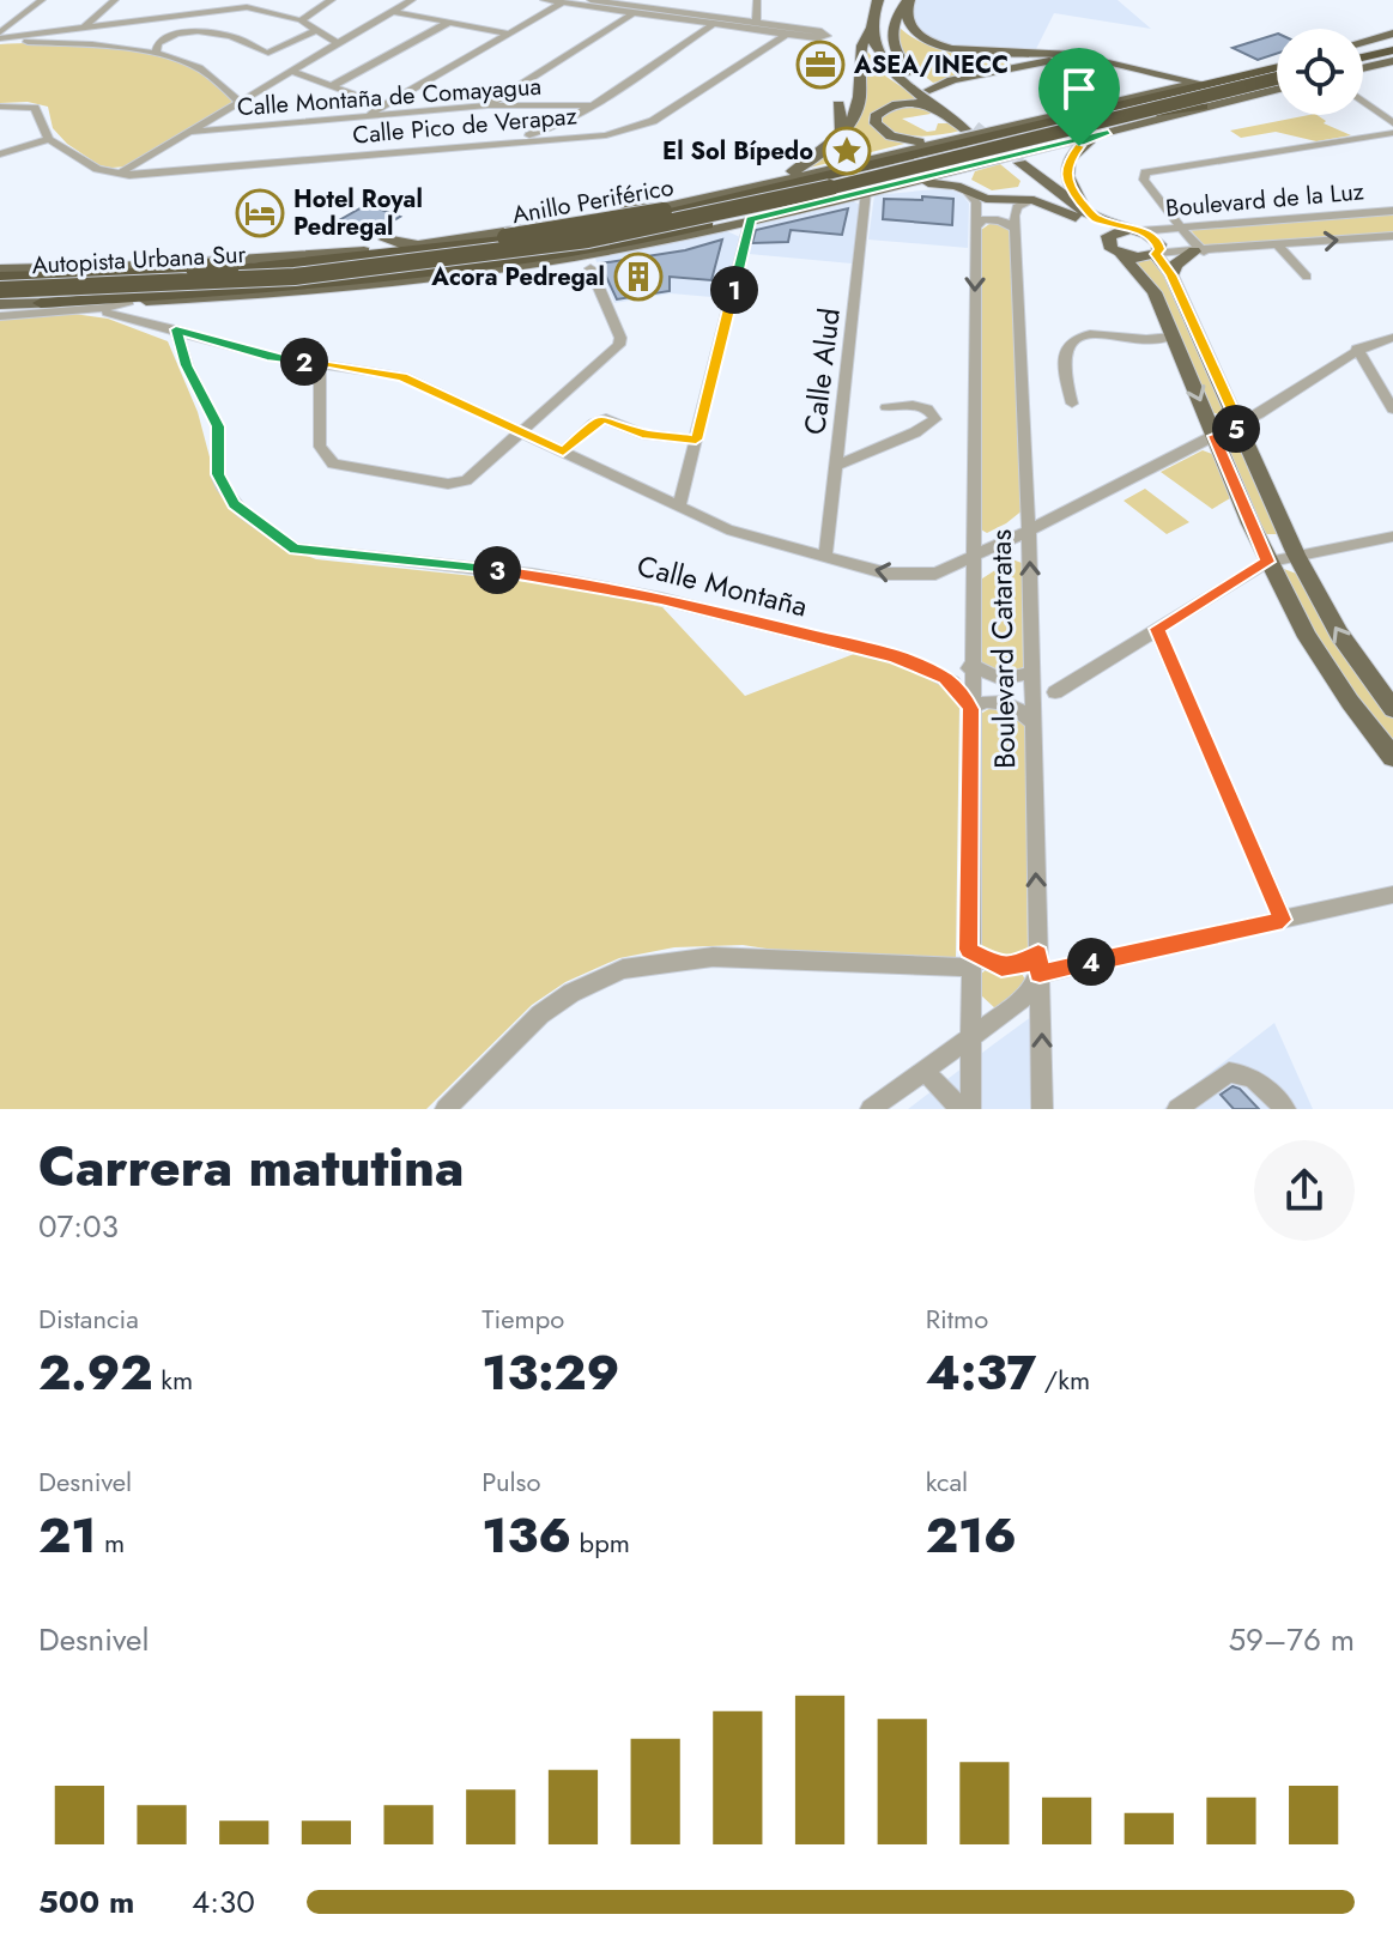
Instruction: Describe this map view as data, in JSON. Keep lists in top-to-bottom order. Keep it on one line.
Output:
{"streets":{"highway":["Anillo Periférico","Autopista Urbana Sur"],"street":["Calle Montaña de Comayagua","Calle Pico de Verapaz","Boulevard de la Luz","Calle Alud","Calle Montaña","Boulevard Cataratas"]},"crossings":[["Anillo Periférico","Autopista Urbana Sur"],["Calle Montaña","Boulevard Cataratas"]],"places":{"office":["ASEA/INECC"],"place":["El Sol Bípedo"],"hotel":["Hotel Royal Pedregal"],"building":["Acora Pedregal"]},"page":{"pins":["1","2","5","3","4"],"heading":["Carrera matutina","07:03"],"stats":[["Distancia","2.92 km"],["Tiempo","13:29"],["Ritmo","4:37 /km"],["Desnivel","21 m"],["Pulso","136 bpm"],["kcal","216"]],"chart":["Desnivel","59–76 m"],"list":[{"name":"500 m","note":"4:30"}]}}
